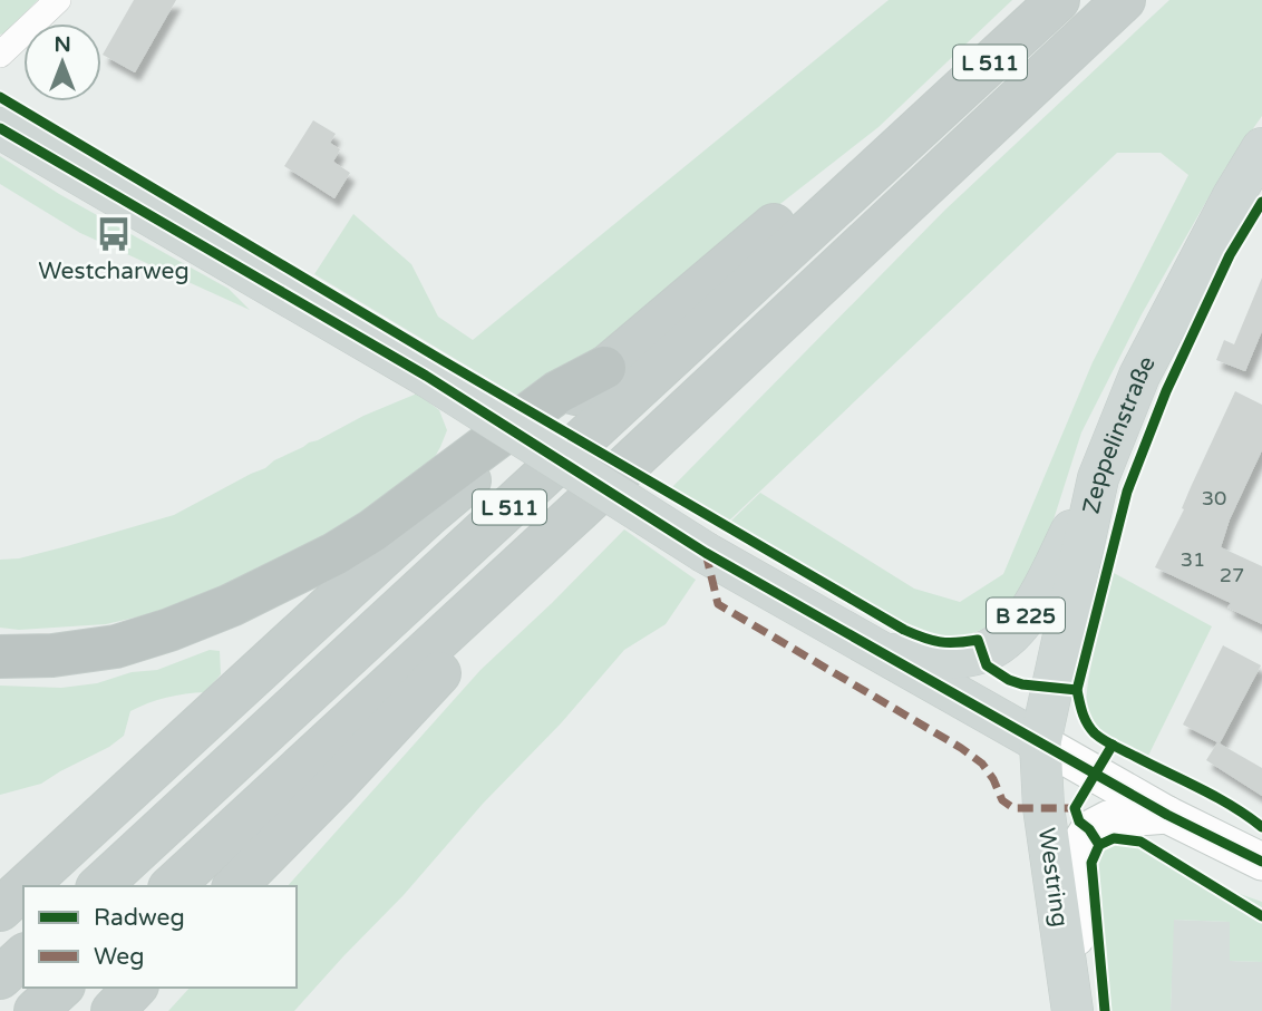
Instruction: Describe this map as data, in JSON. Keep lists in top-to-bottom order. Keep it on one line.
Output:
{"streets":{"highway":["L 511"],"main road":["Zeppelinstraße","B 225","Westring"]},"crossings":[["Zeppelinstraße","B 225"],["Zeppelinstraße","Westring"],["B 225","Westring"]],"places":{"bus stop":["Westcharweg"]},"house_numbers":["30","31","27"],"legend":["Radweg","Weg"],"north":"top"}
